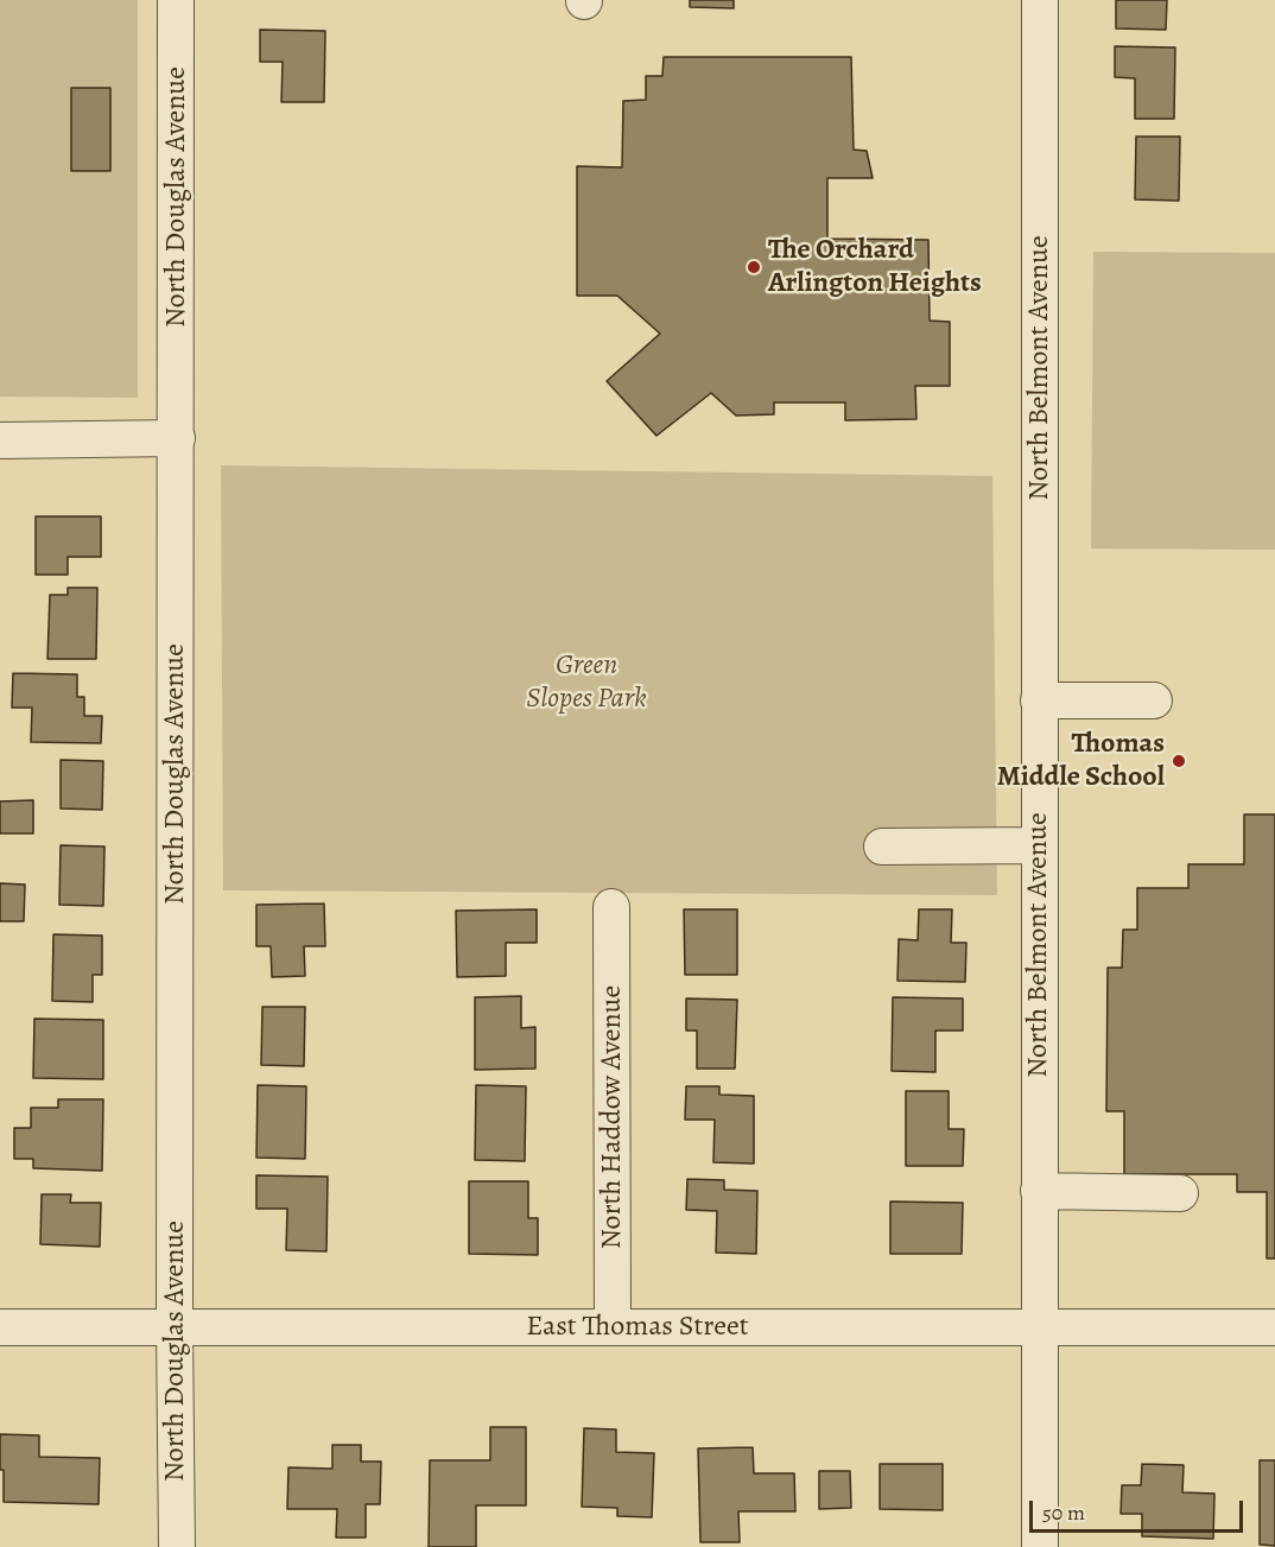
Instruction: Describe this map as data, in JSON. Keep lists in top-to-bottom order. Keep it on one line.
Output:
{"streets":{"street":["North Douglas Avenue","North Belmont Avenue","North Haddow Avenue","East Thomas Street"]},"crossings":[["North Douglas Avenue","East Thomas Street"],["North Belmont Avenue","East Thomas Street"],["North Haddow Avenue","East Thomas Street"]],"parks":["Green Slopes Park"],"places":["The Orchard Arlington Heights","Thomas Middle School"],"scale_bar":"50 m"}
